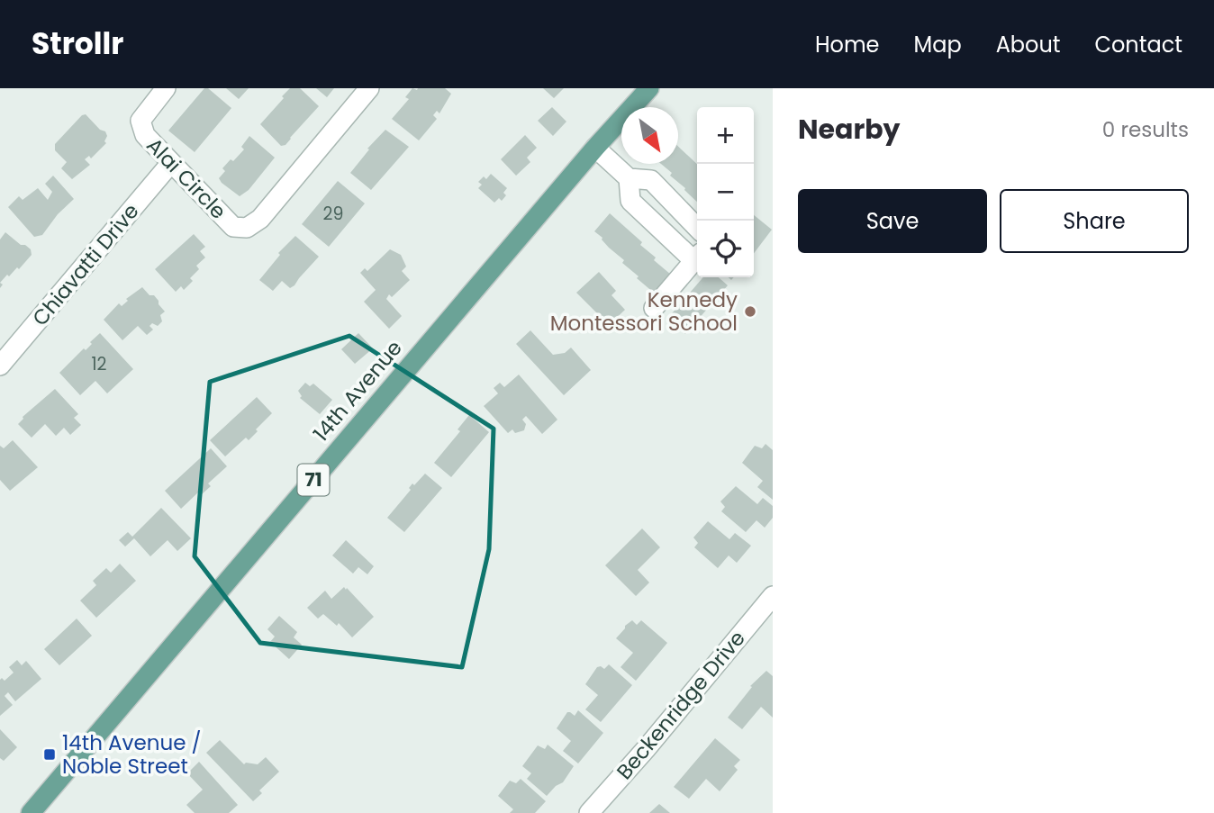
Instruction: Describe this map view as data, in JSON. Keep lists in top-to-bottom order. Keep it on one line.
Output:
{"streets":{"main road":["14th Avenue","71"],"street":["Alai Circle","Chiavatti Drive","Beckenridge Drive"]},"crossings":[["Alai Circle","Chiavatti Drive"]],"places":{"other":["Kennedy Montessori School"],"transit":["14th Avenue / Noble Street"]},"house_numbers":["29","12"],"north":"bottom right","page":{"header":"Strollr","nav":["Home","Map","About","Contact"],"heading":["Nearby","0 results"],"map_buttons":["+","−"],"buttons":["Save","Share"]}}
